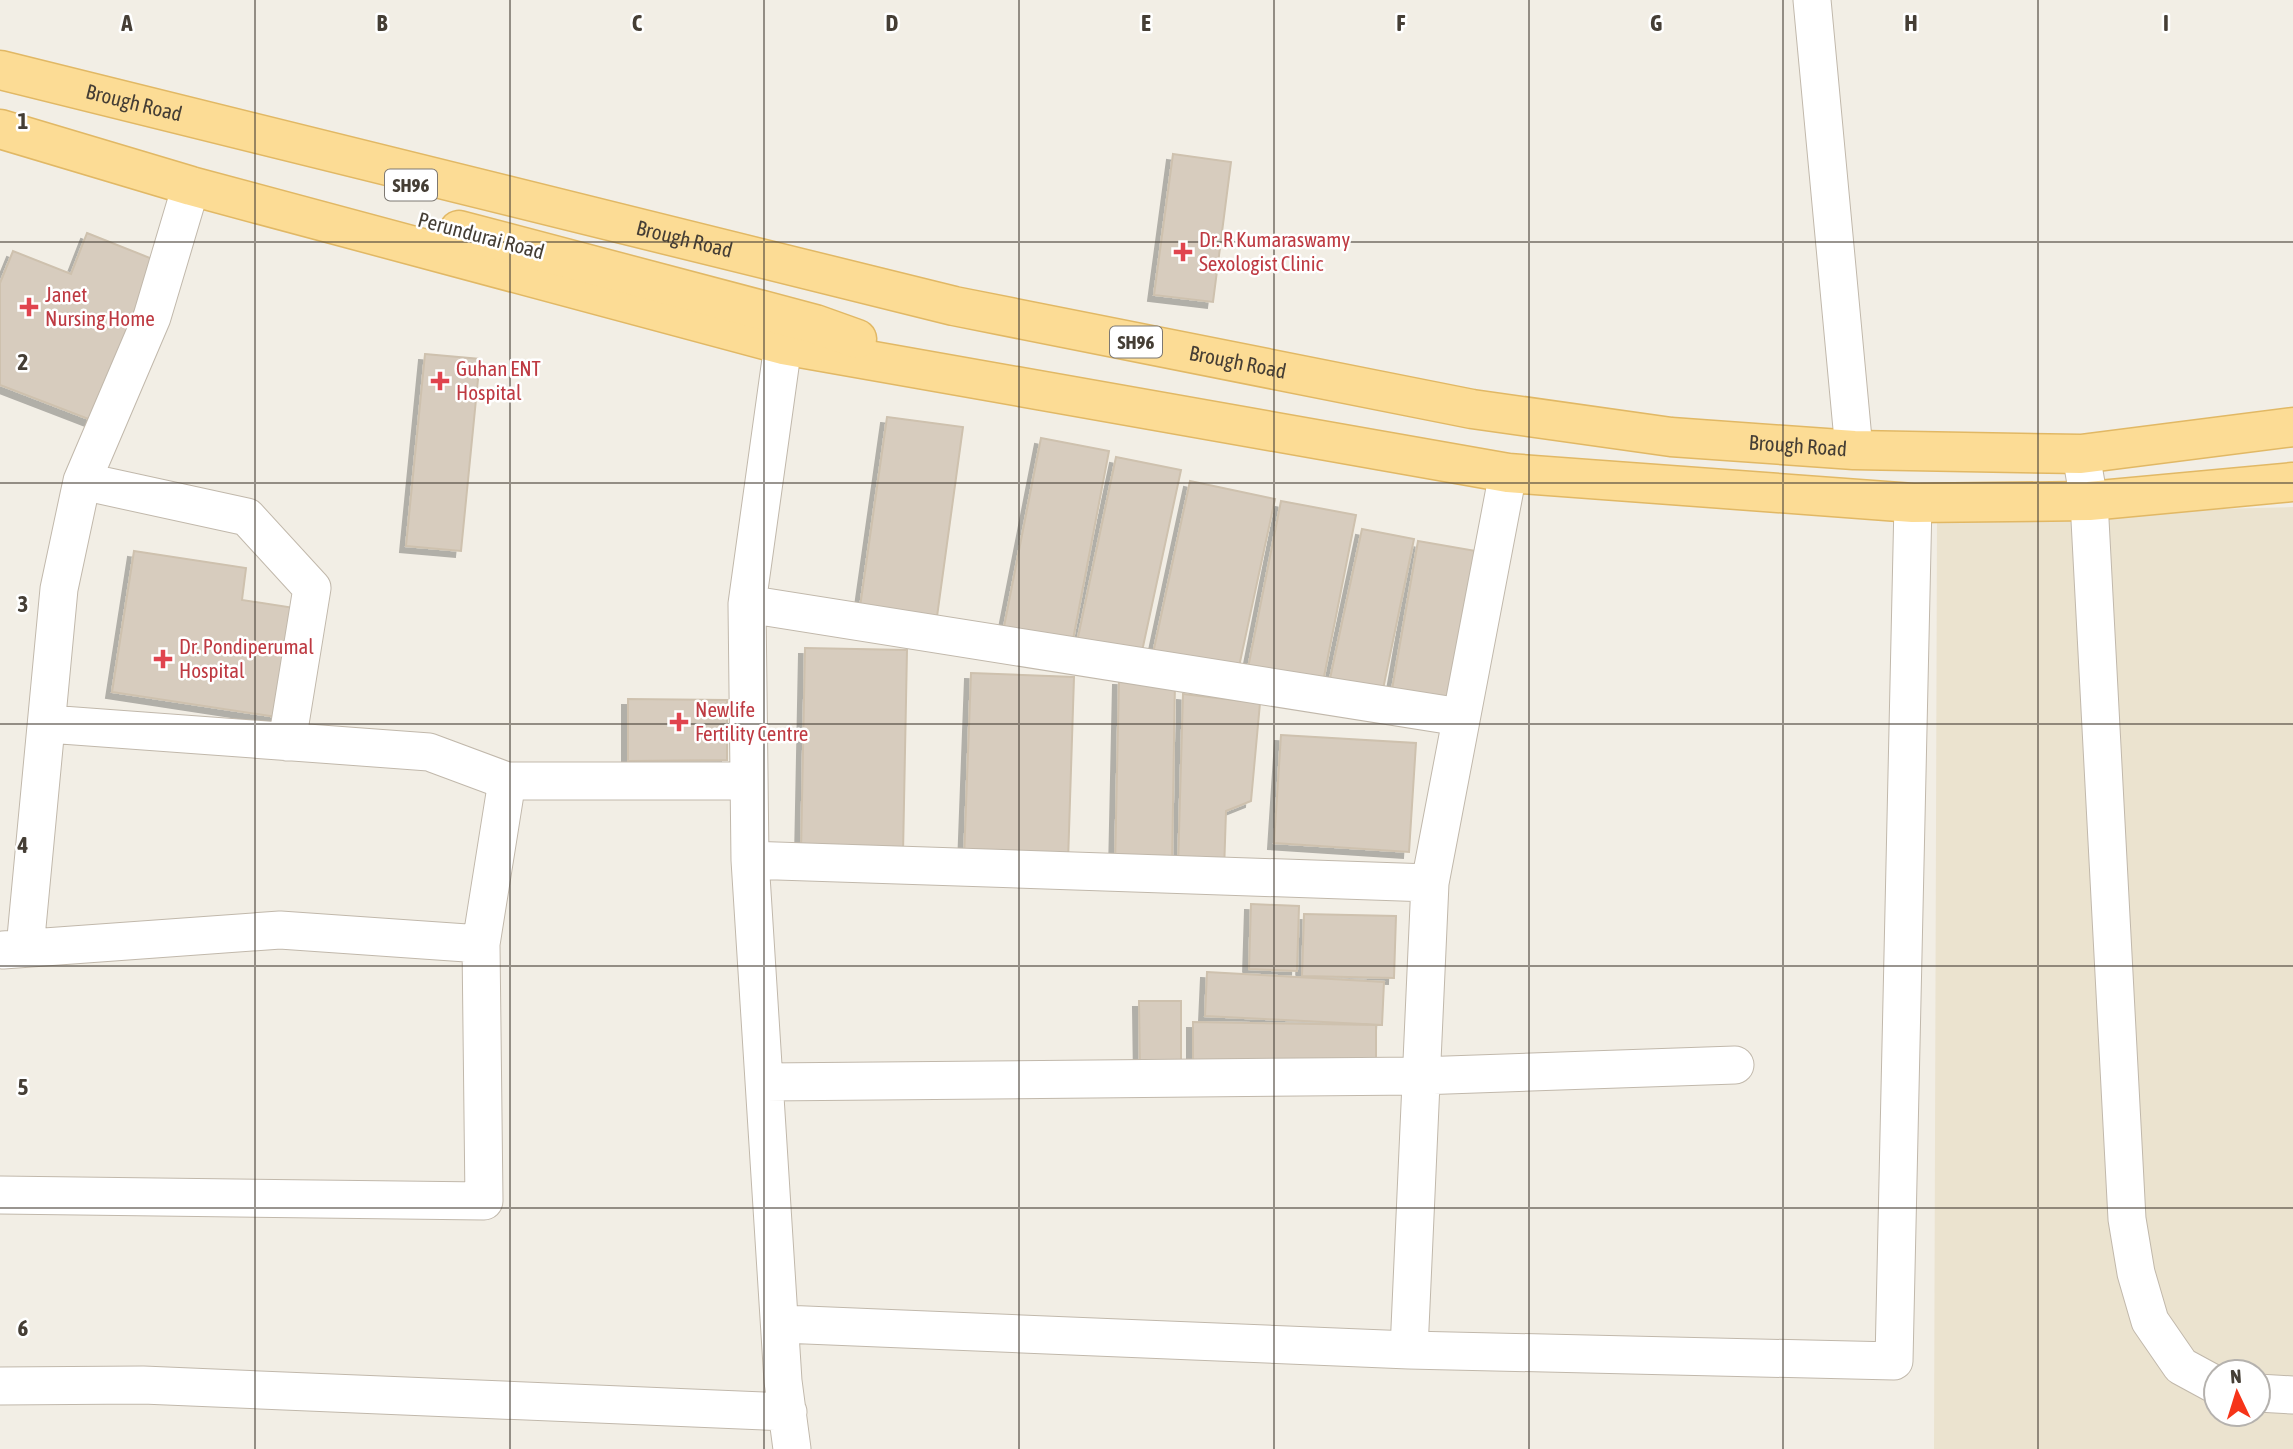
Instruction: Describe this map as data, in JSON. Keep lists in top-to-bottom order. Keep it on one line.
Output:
{"streets":{"main road":["Brough Road","SH96","Perundurai Road"]},"crossings":[["Brough Road","Perundurai Road"],["SH96","Perundurai Road"]],"places":{"health":["Dr. R Kumaraswamy Sexologist Clinic","Janet Nursing Home","Guhan ENT Hospital","Dr. Pondiperumal Hospital","Newlife Fertility Centre"]},"north":"top","grid":{"columns":["A","B","C","D","E","F","G","H","I"],"rows":["1","2","3","4","5","6"]}}
